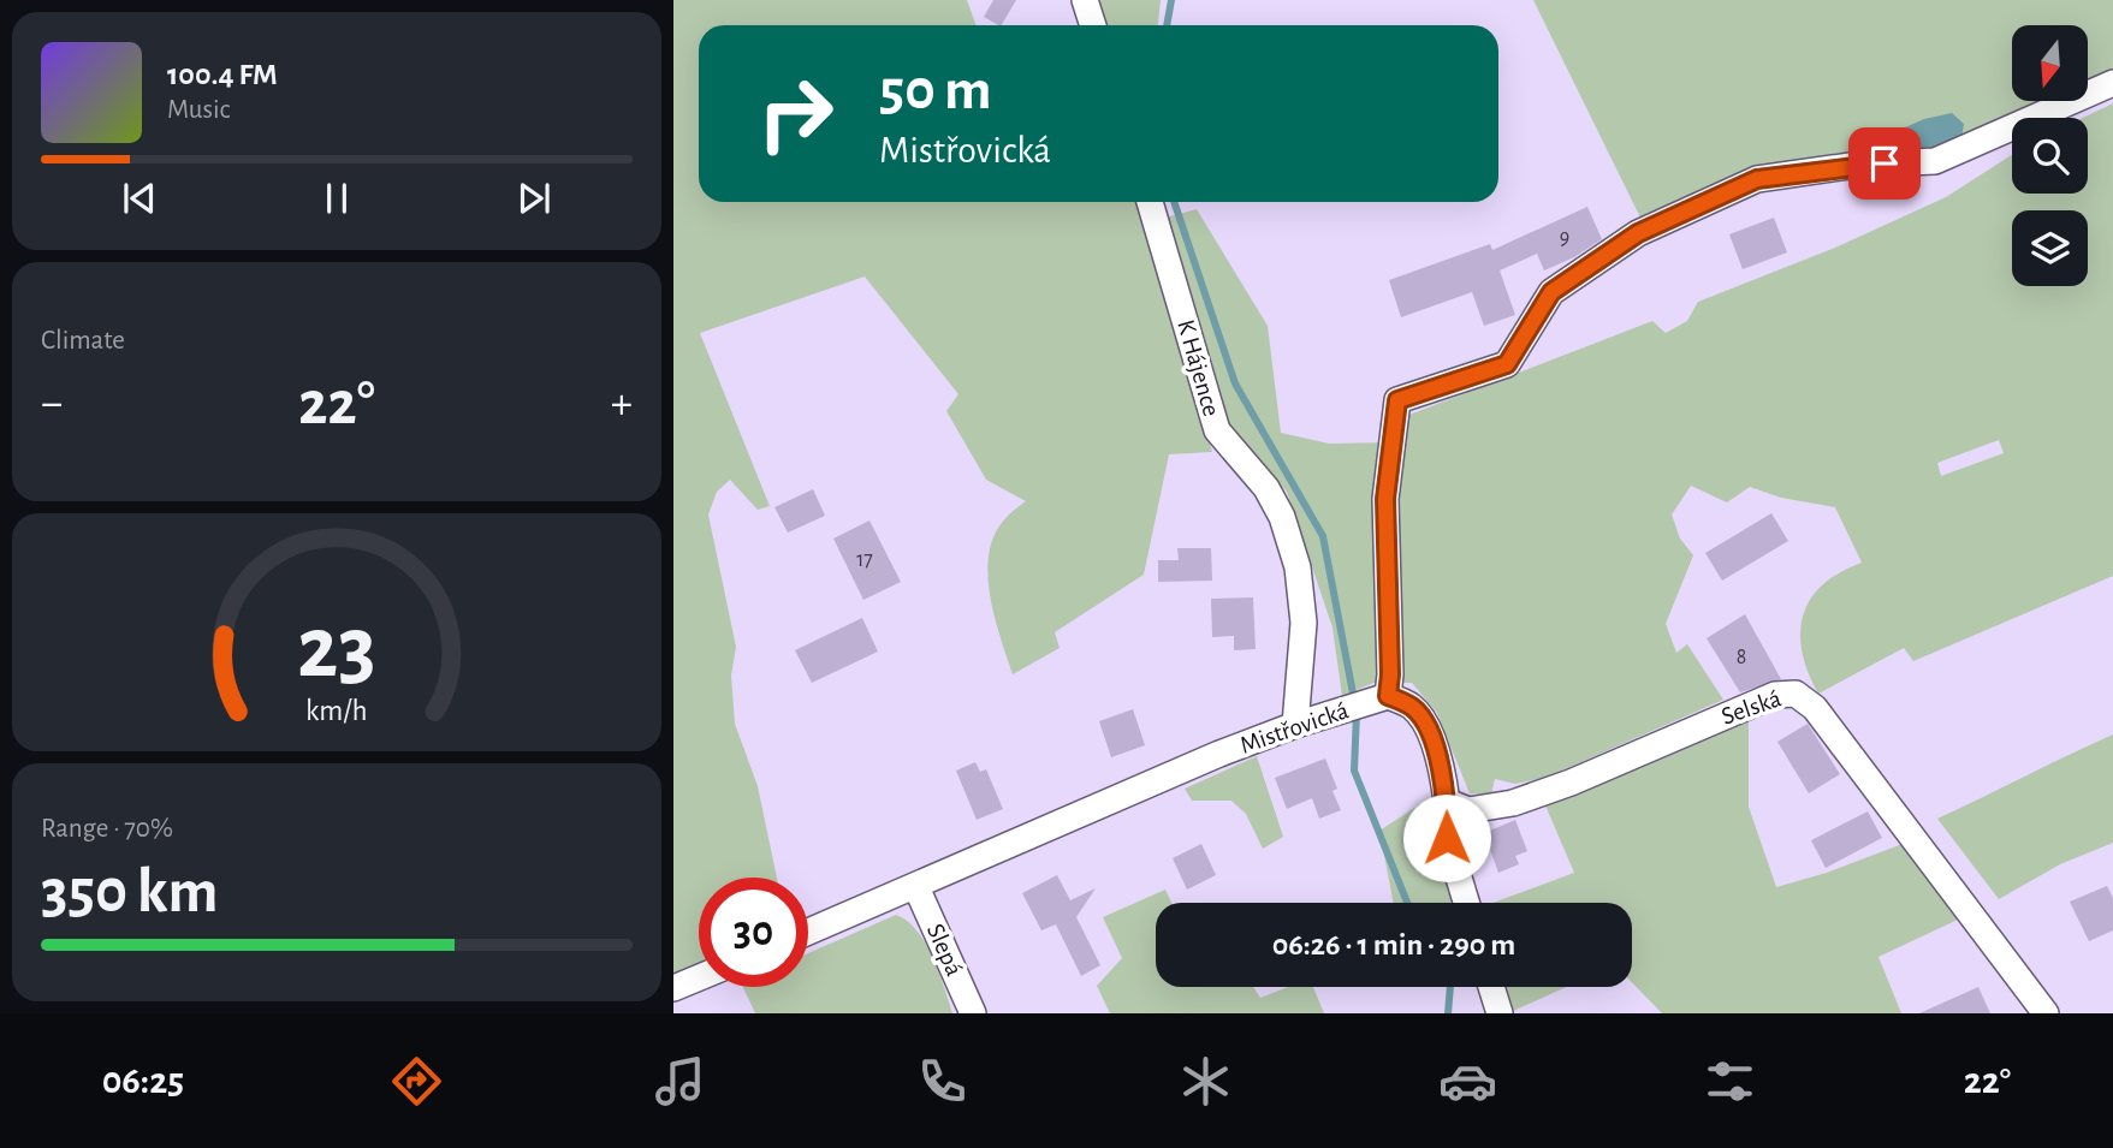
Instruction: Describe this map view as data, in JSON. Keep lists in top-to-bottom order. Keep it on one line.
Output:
{"streets":{"street":["K Hájence","Selská","Mistřovická","Slepá"]},"crossings":[["K Hájence","Mistřovická"],["Mistřovická","Slepá"]],"house_numbers":["9","17","8"],"north":"bottom","page":{"turn":["50 m","Mistřovická"],"song":["100.4 FM","Music"],"tile":["Climate",["Range · 70%","350 km"]],"heat":["−","22°","+"],"limit":"30","trip":"06:26 · 1 min · 290 m","tabs":["06:25","22°"],"gauge":["23","km/h"]}}
